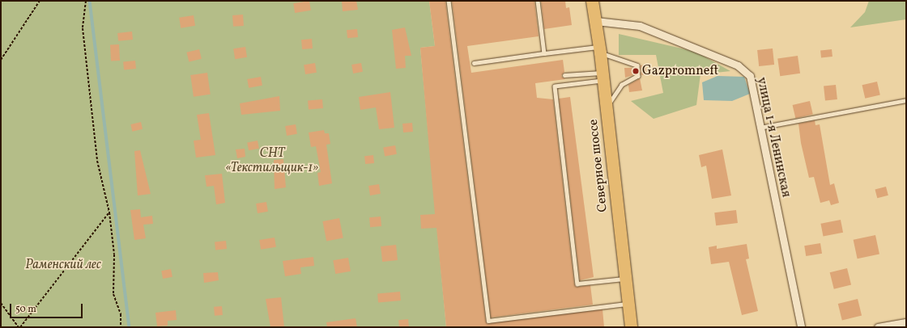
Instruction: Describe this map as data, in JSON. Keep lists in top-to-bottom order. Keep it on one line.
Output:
{"streets":{"main road":["Северное шоссе"],"street":["улица 1-я Ленинская"]},"crossings":[["улица 1-я Ленинская","Северное шоссе"]],"parks":["СНТ «Текстильщик-1»","Раменский лес"],"places":["Gazpromneft"],"scale_bar":"50 m"}
